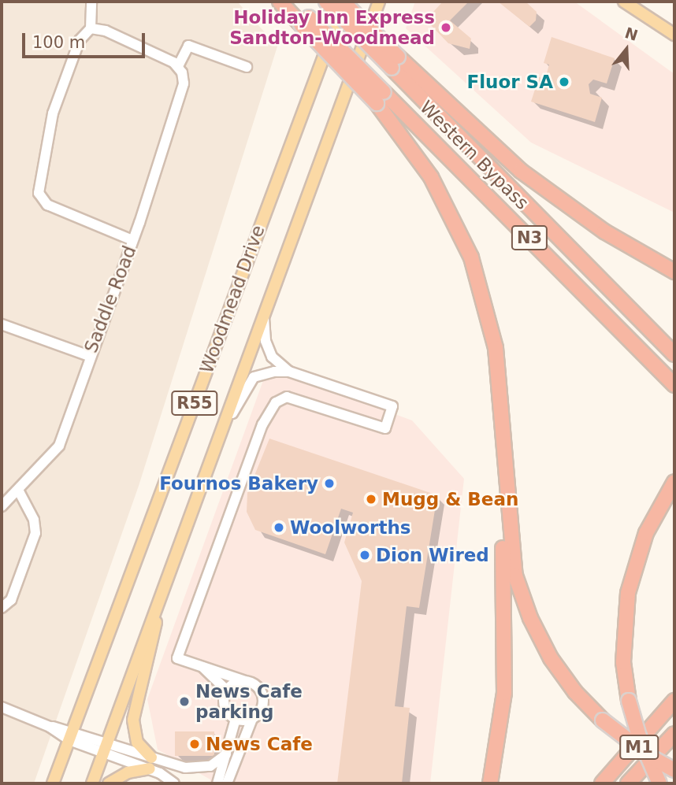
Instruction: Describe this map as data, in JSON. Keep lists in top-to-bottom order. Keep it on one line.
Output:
{"streets":{"highway":["Western Bypass","N3","M1"],"main road":["Woodmead Drive","R55"],"street":["Saddle Road"]},"places":["Holiday Inn Express Sandton-Woodmead","Fluor SA","Fournos Bakery","Mugg & Bean","Woolworths","Dion Wired","News Cafe parking","News Cafe"],"scale_bar":"100 m","north":"top"}
